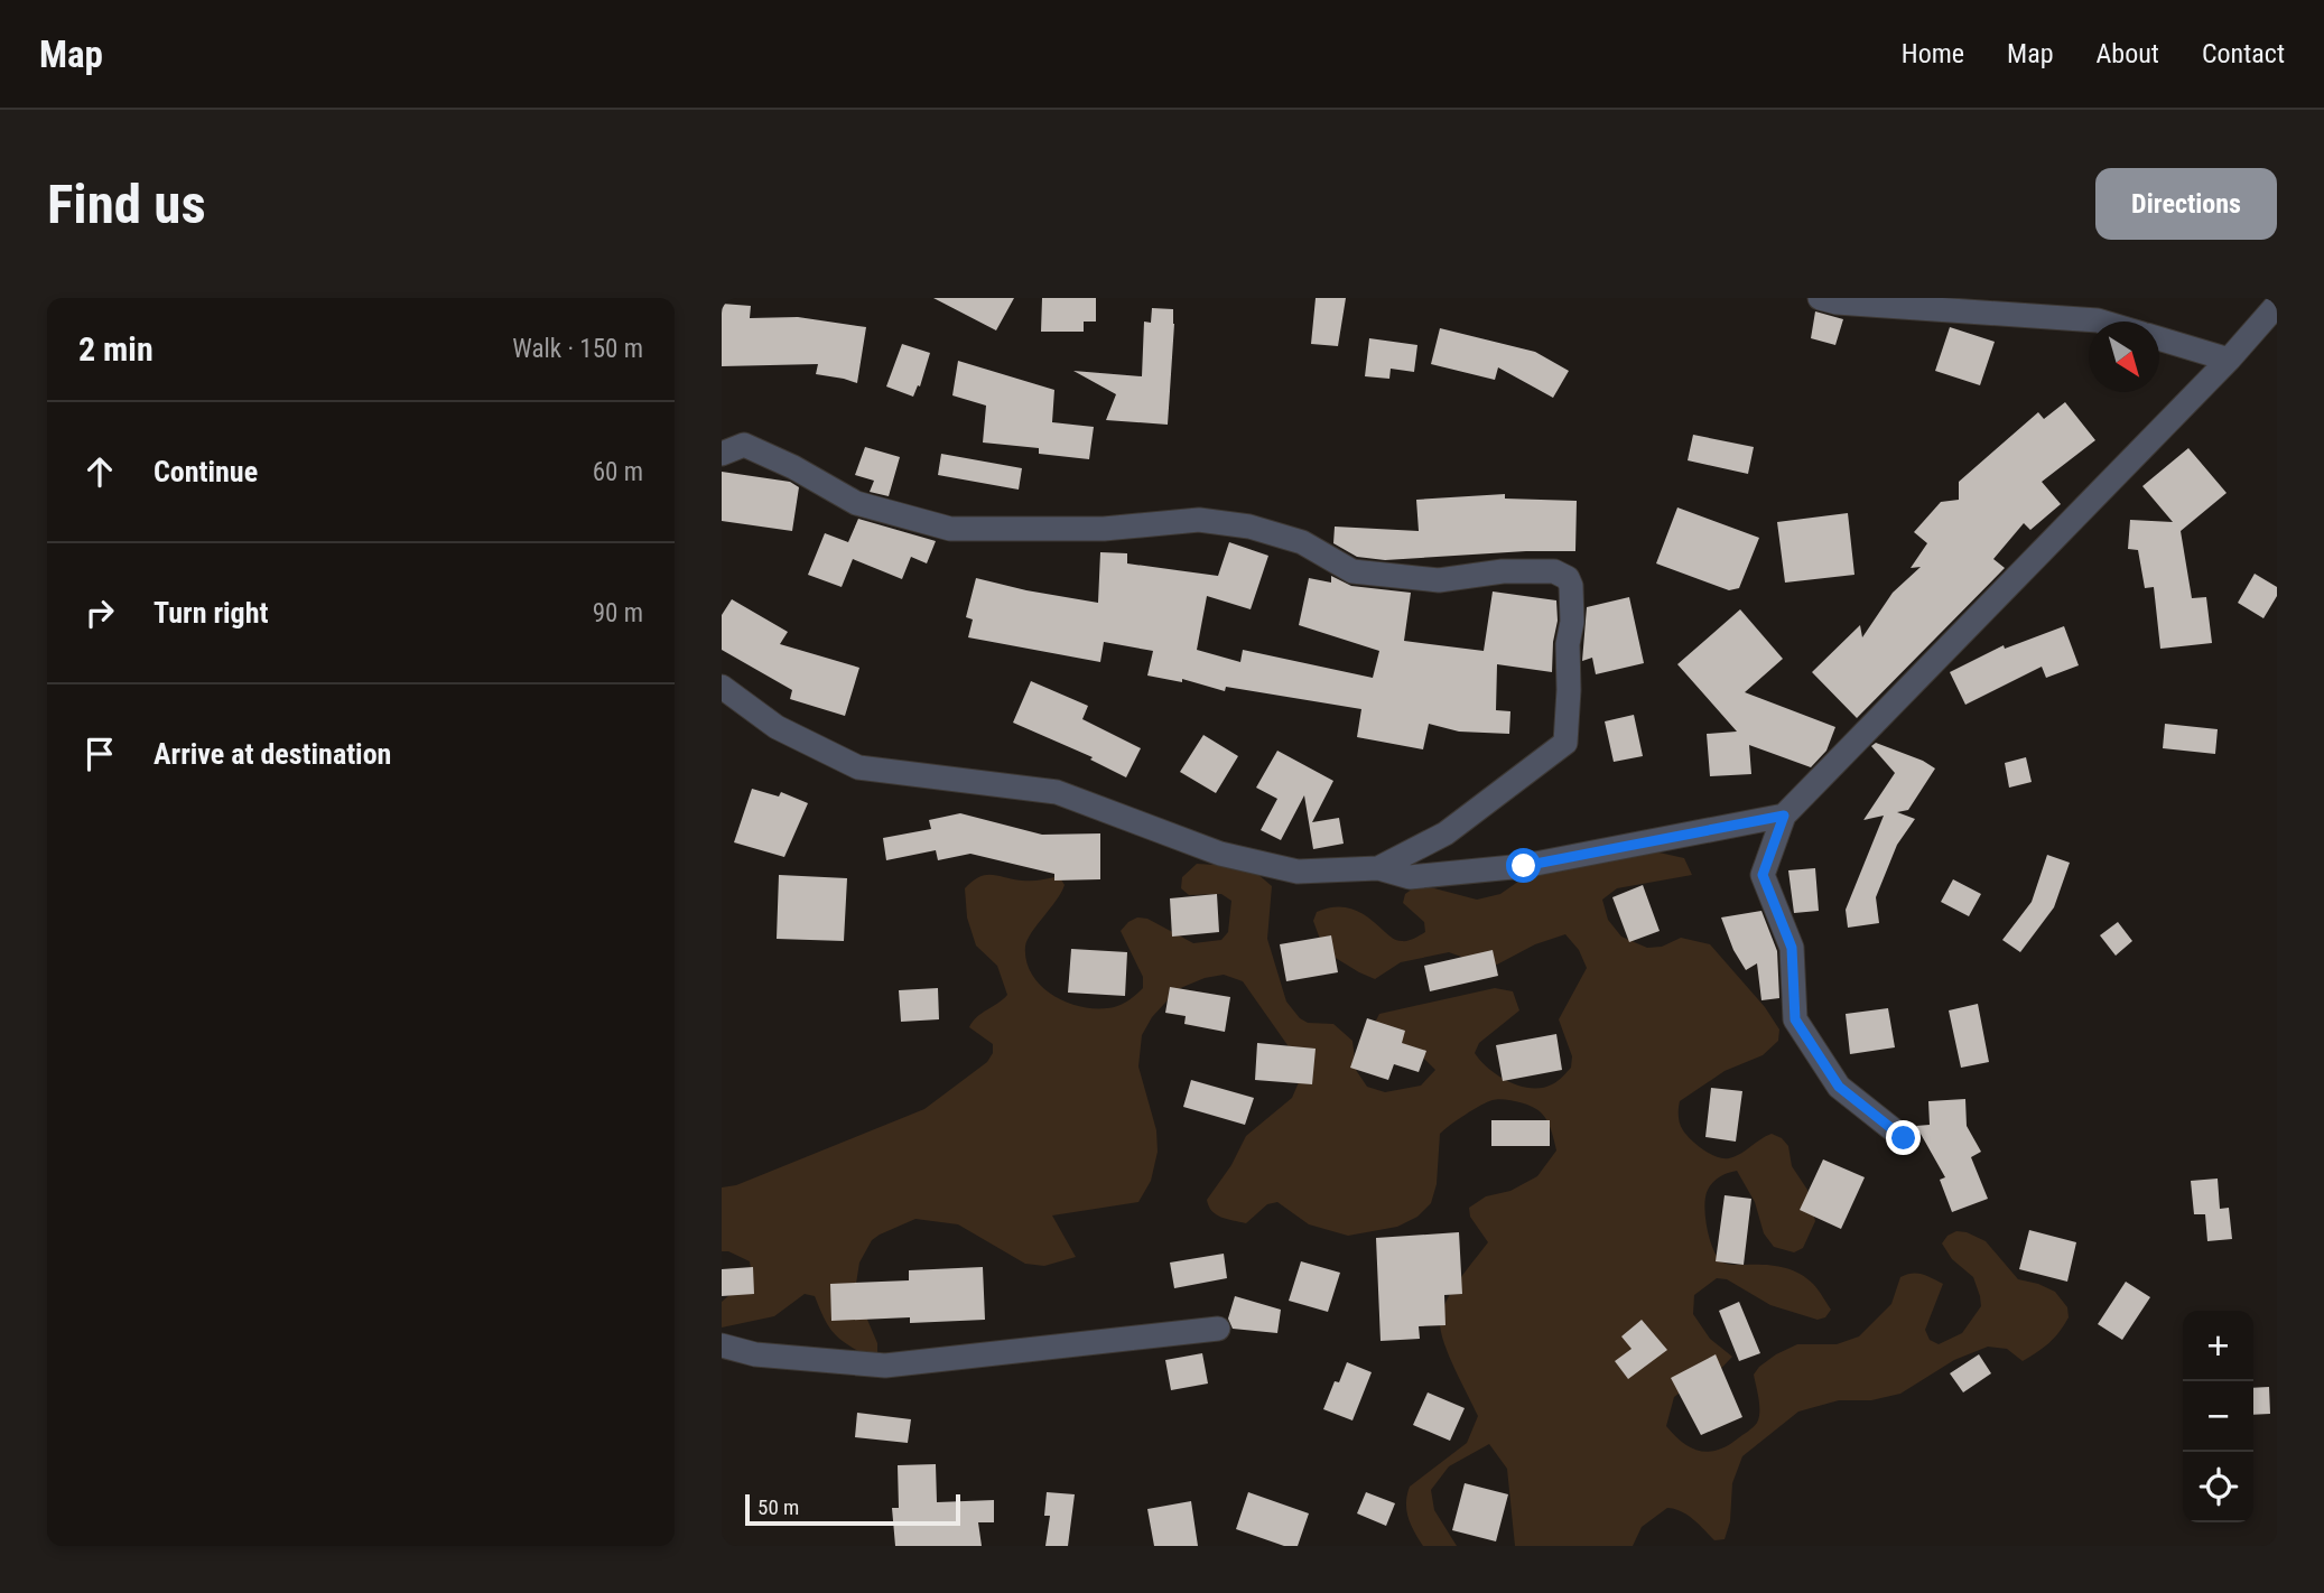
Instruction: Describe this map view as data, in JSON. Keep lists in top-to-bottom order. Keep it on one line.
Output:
{"scale_bar":"50 m","north":"bottom right","page":{"header":"Map","nav":["Home","Map","About","Contact"],"buttons":"Directions","title":"Find us","heading":["2 min","Walk · 150 m"],"list":[["Continue","60 m"],["Turn right","90 m"],"Arrive at destination"],"map_buttons":["+","−"],"scale":"50 m"}}
